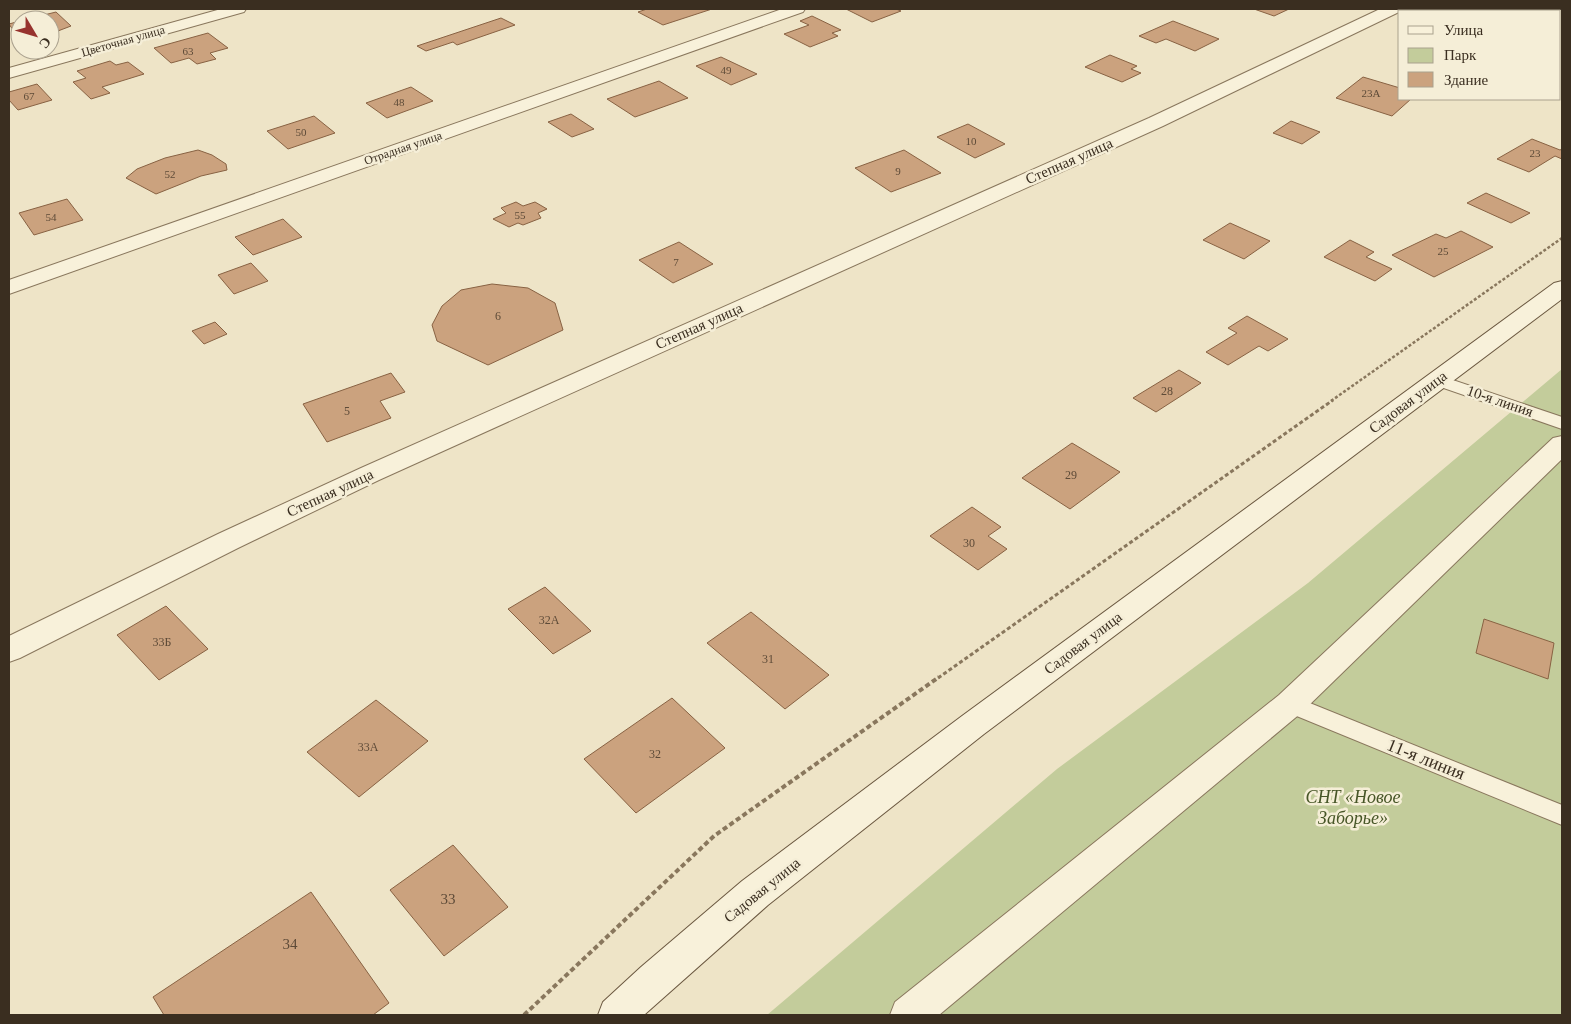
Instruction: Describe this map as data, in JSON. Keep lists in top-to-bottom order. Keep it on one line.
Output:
{"streets":{"street":["Цветочная улица","Отрадная улица","Степная улица","Садовая улица"],"lane":["10-я линия","11-я линия"]},"crossings":[["10-я линия","Садовая улица"]],"parks":["СНТ «Новое Заборье»"],"house_numbers":["63","49","23А","67","48","50","10","23","9","52","55","54","25","7","6","28","5","29","30","32А","33Б","31","33А","32","33","34"],"legend":["Улица","Парк","Здание"],"north":"bottom right"}
